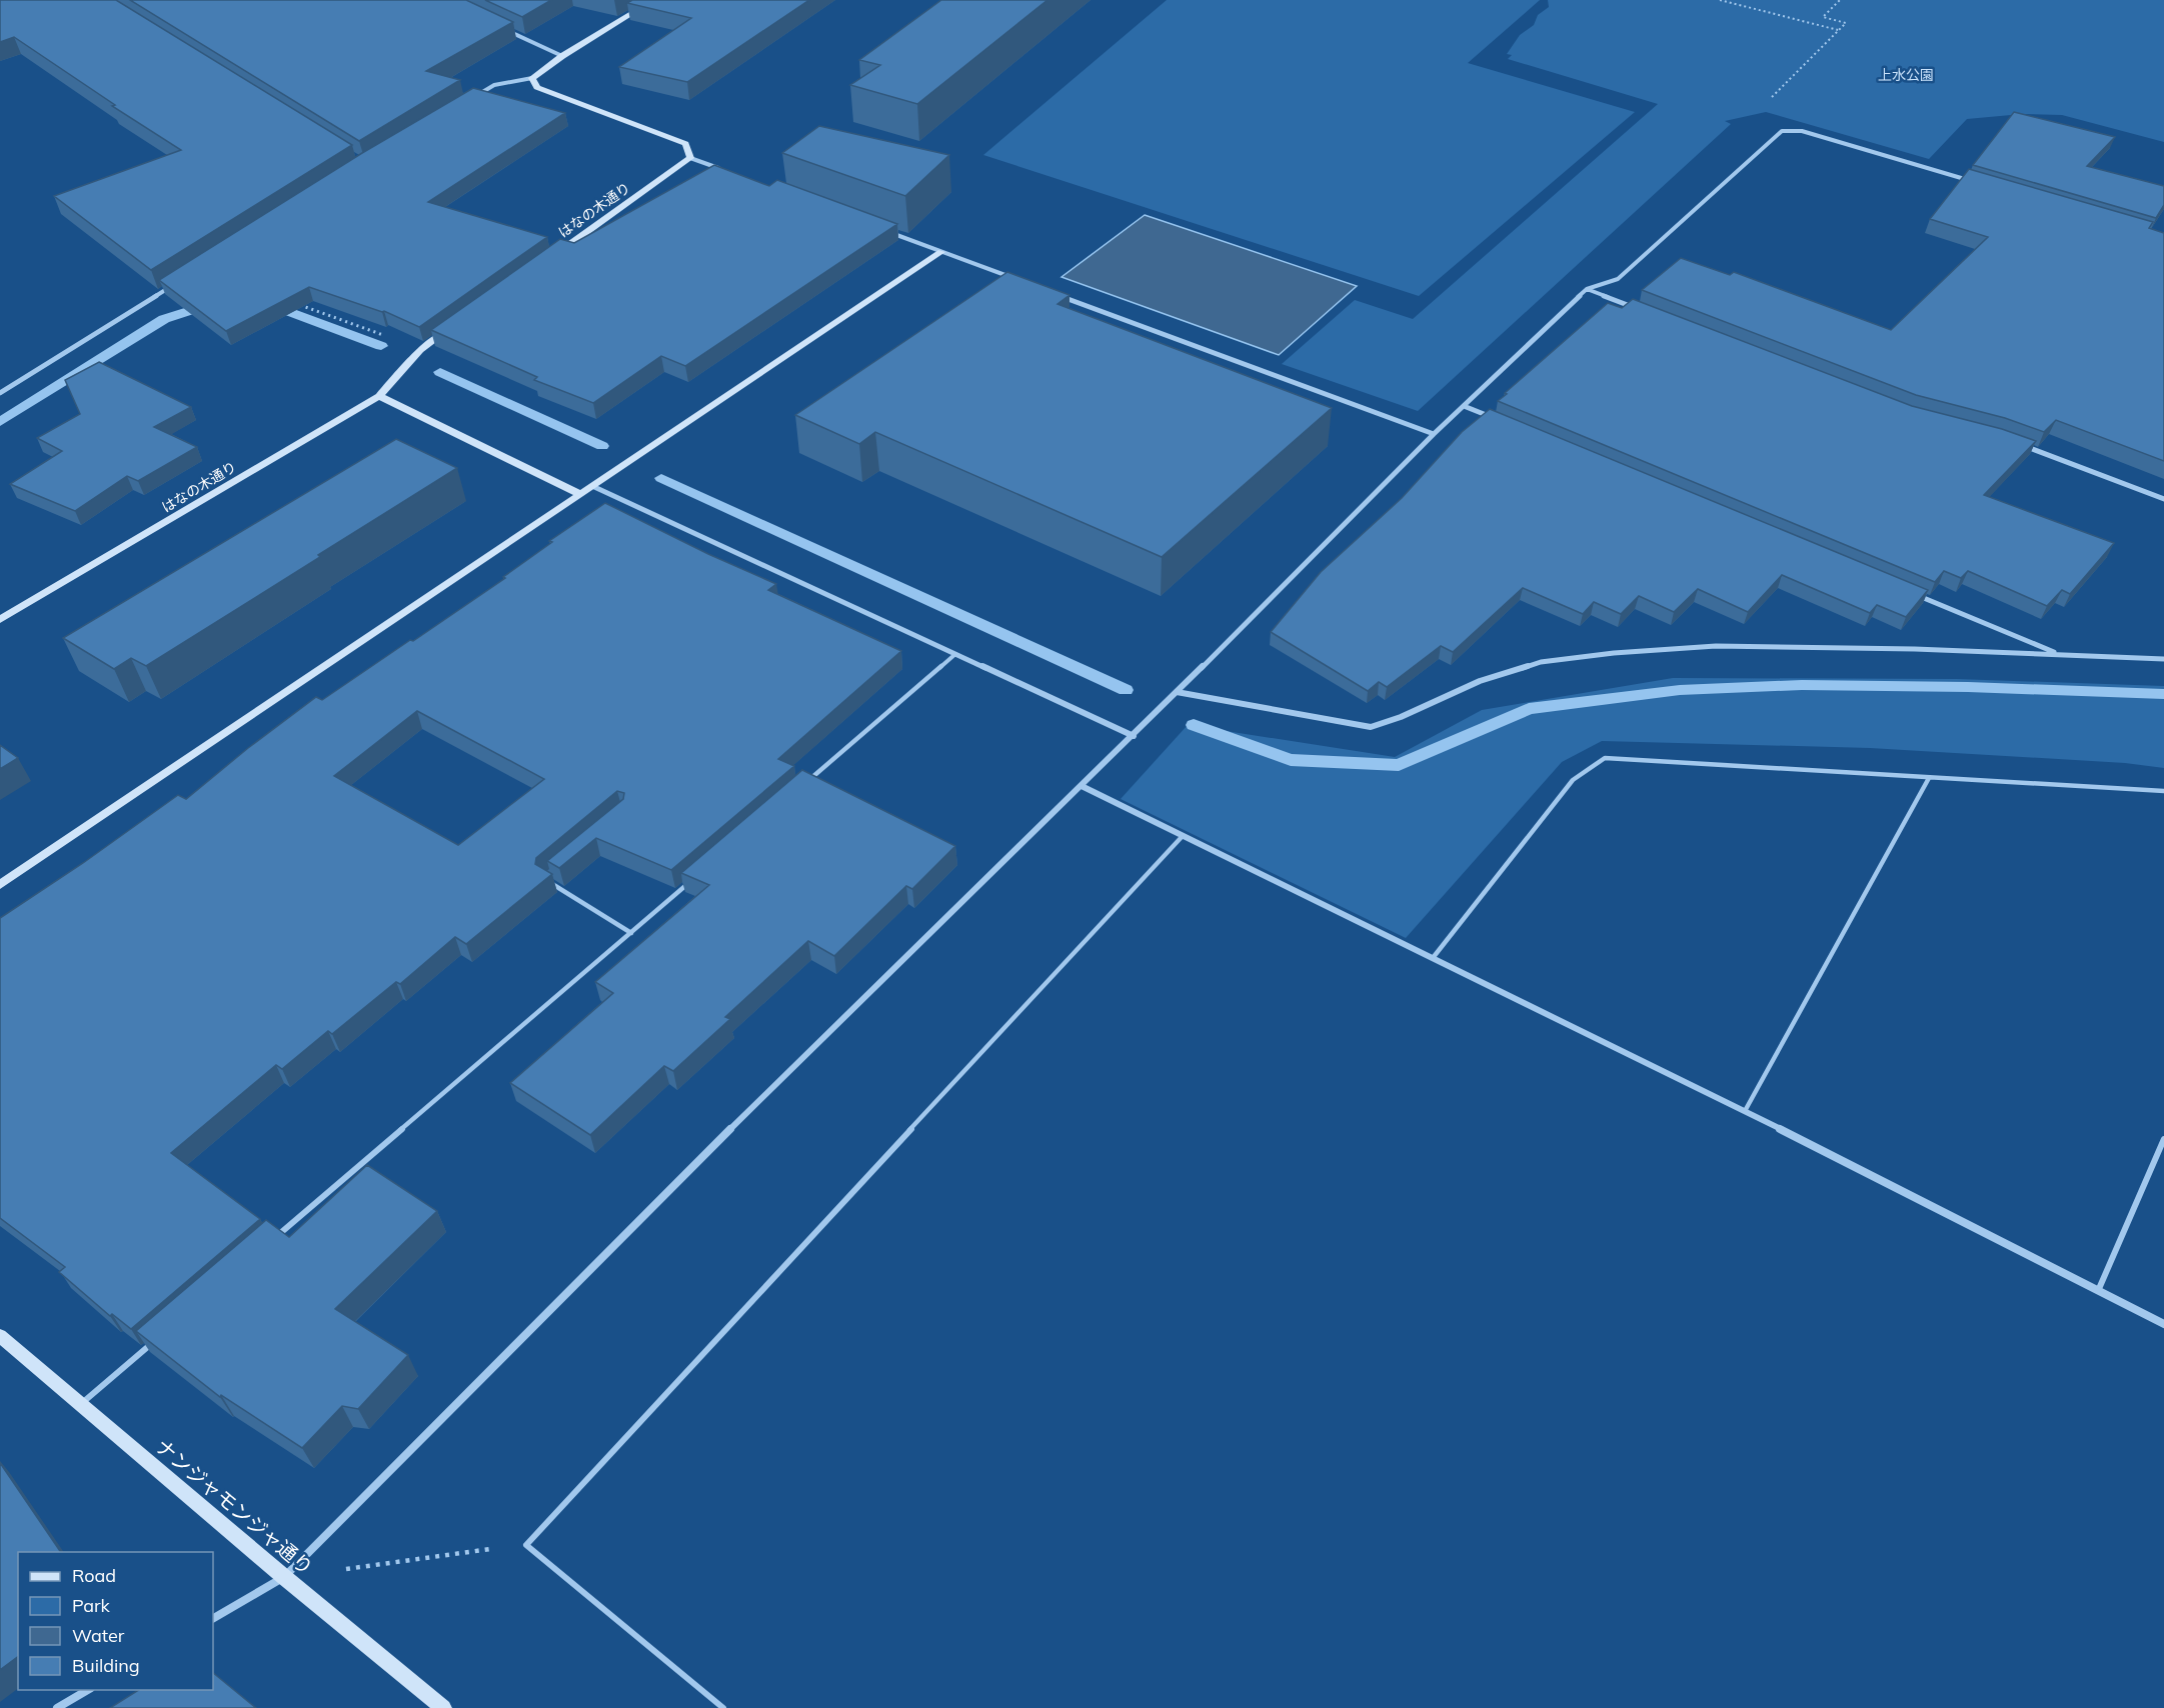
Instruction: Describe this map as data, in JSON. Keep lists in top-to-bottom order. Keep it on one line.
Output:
{"streets":{"street":["はなの木通り","ナンジャモンジャ通り"]},"parks":["上水公園"],"legend":["Road","Park","Water","Building"]}
